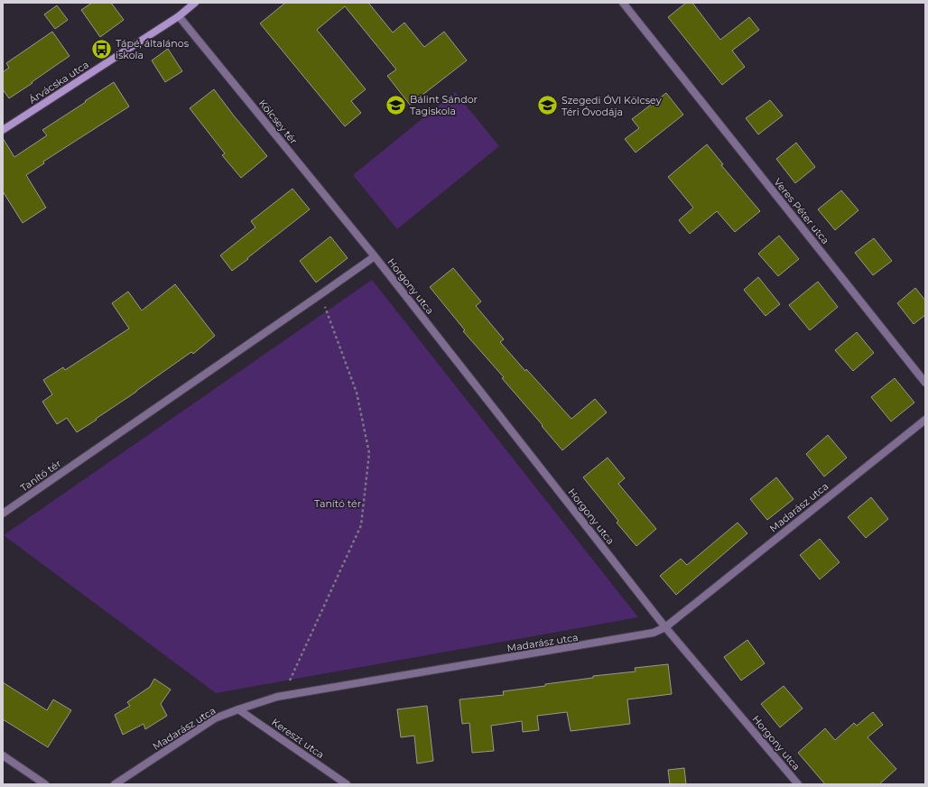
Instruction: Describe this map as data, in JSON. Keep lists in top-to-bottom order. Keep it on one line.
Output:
{"streets":{"street":["Árvácska utca","Kölcsey tér","Veres Péter utca","Horgony utca","Tanító tér","Madarász utca","Kereszt utca"]},"crossings":[["Árvácska utca","Kölcsey tér"],["Kölcsey tér","Horgony utca"],["Kölcsey tér","Tanító tér"],["Horgony utca","Tanító tér"],["Horgony utca","Madarász utca"],["Madarász utca","Kereszt utca"]],"parks":["Tanító tér"],"places":{"bus stop":["Tápé, általános iskola"],"school or university":["Bálint Sándor Tagiskola","Szegedi ÓVI Kölcsey Téri Óvodája"]}}
